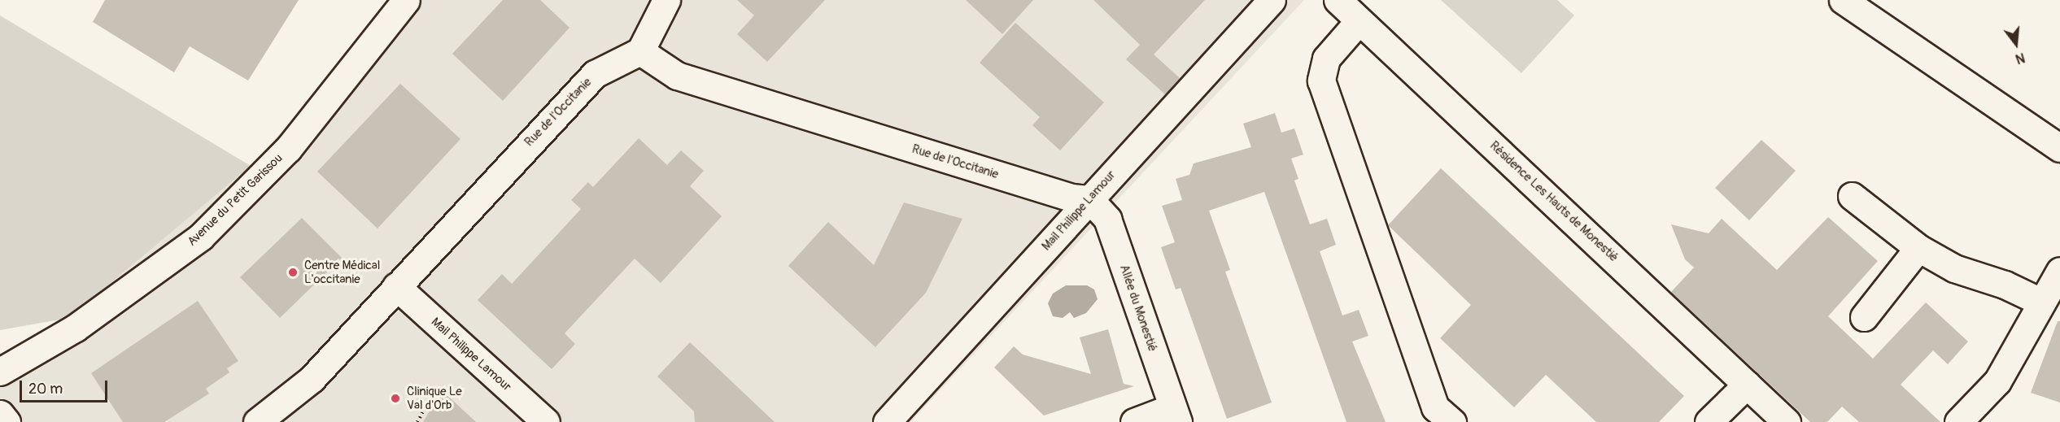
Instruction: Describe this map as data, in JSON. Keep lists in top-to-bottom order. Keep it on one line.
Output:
{"streets":{"street":["Rue de l'Occitanie","Avenue du Petit Garissou","Résidence Les Hauts de Monestié","Mail Philippe Lamour","Allée du Monestié"]},"crossings":[["Rue de l'Occitanie","Mail Philippe Lamour"],["Rue de l'Occitanie","Allée du Monestié"],["Mail Philippe Lamour","Allée du Monestié"]],"places":["Centre Médical L'occitanie","Clinique Le Val d'Orb"],"scale_bar":"20 m","north":"bottom"}
